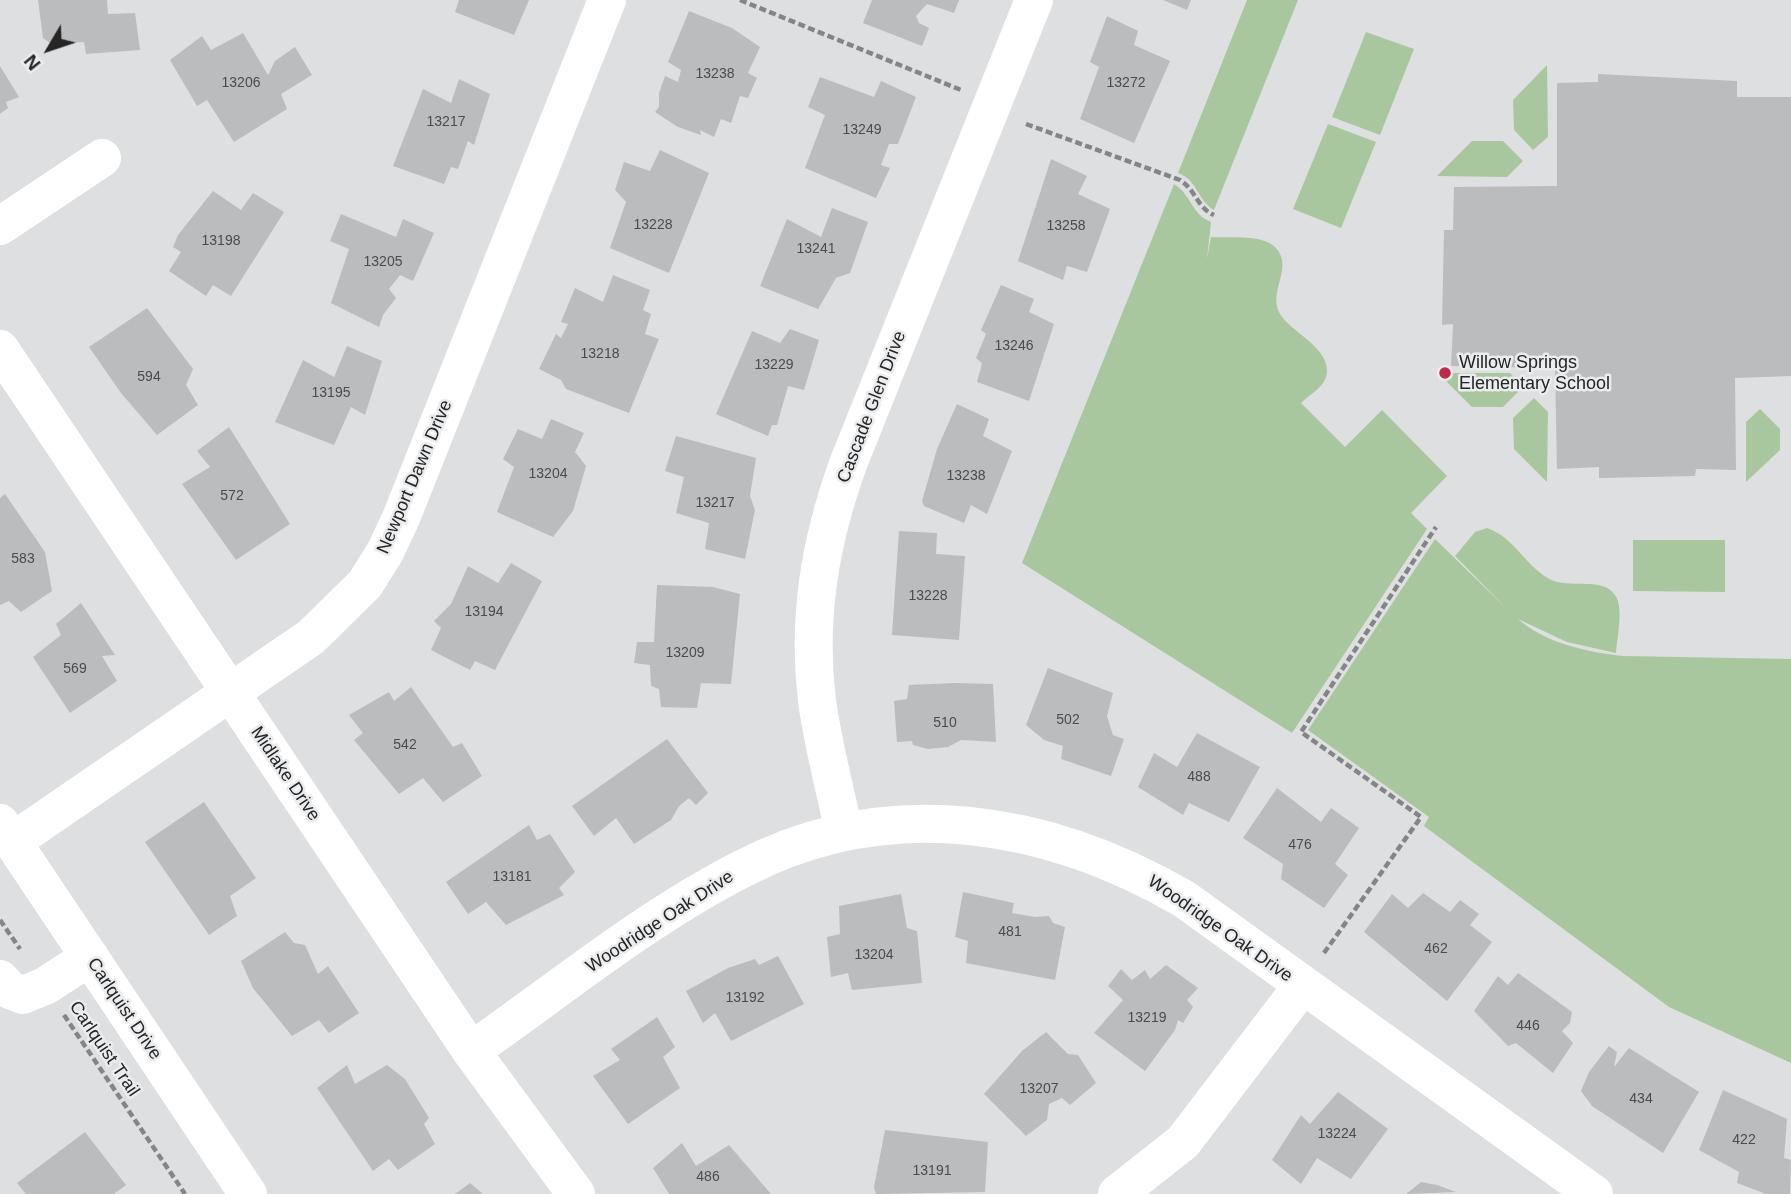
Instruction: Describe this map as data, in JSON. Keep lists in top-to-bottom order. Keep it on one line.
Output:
{"streets":{"street":["Cascade Glen Drive","Newport Dawn Drive","Midlake Drive","Woodridge Oak Drive","Carlquist Drive"],"path":["Carlquist Trail"]},"crossings":[["Cascade Glen Drive","Woodridge Oak Drive"],["Newport Dawn Drive","Midlake Drive"],["Newport Dawn Drive","Carlquist Drive"],["Midlake Drive","Woodridge Oak Drive"]],"places":["Willow Springs Elementary School"],"house_numbers":["13238","13206","13272","13217","13249","13228","13258","13198","13241","13205","13246","13218","13229","594","13195","13204","13238","572","13217","583","13228","13194","13209","569","502","510","542","488","476","13181","481","462","13204","13192","13219","446","13207","434","13224","422","13191","486"],"north":"bottom left"}
